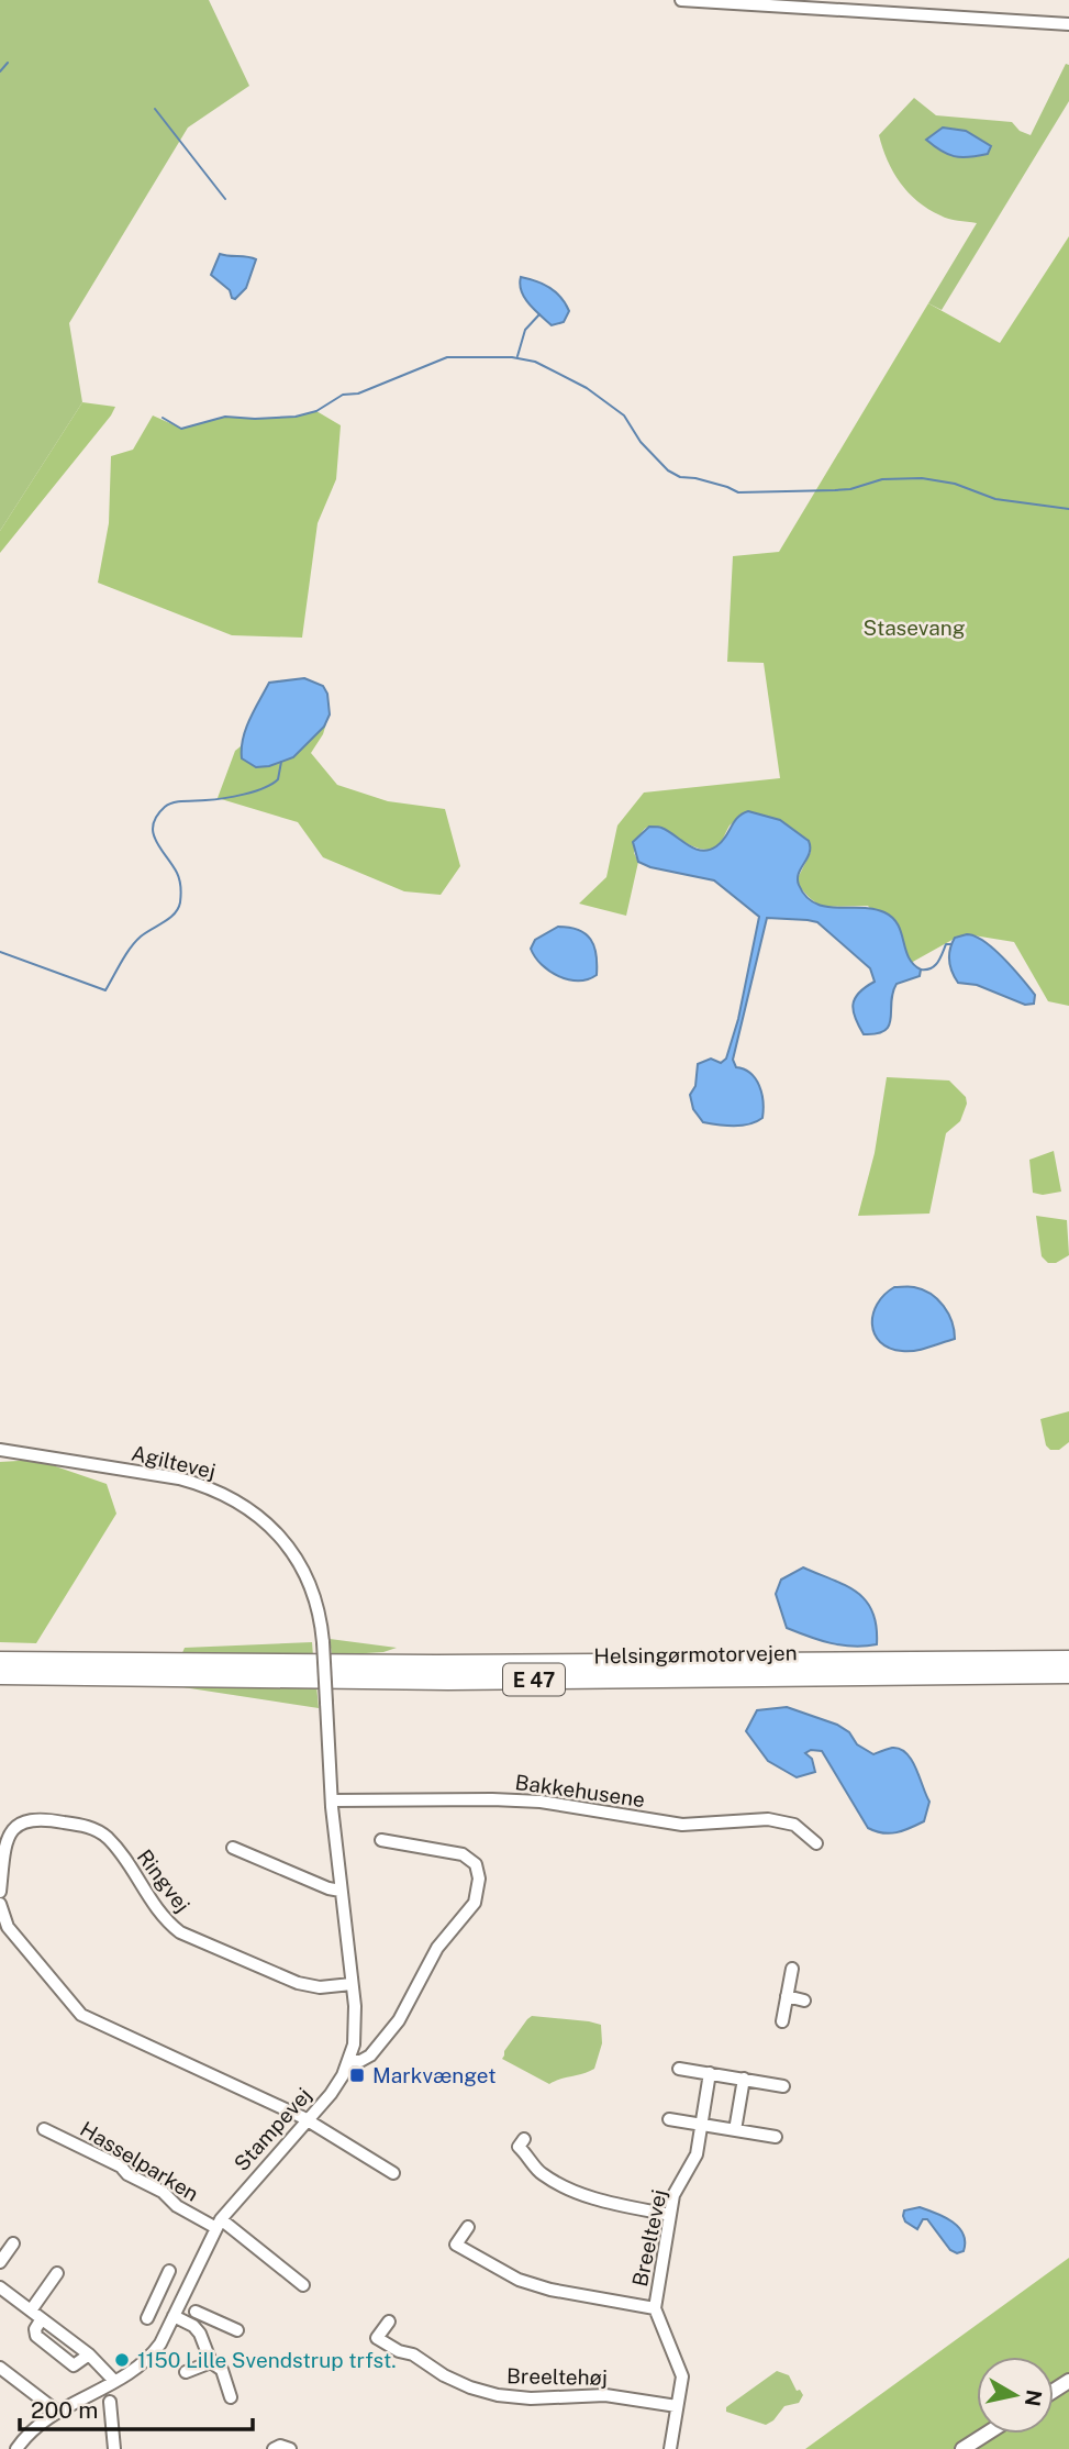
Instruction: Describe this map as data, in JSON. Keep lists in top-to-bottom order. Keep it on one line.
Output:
{"streets":{"highway":["Helsingørmotorvejen","E 47"],"street":["Agiltevej","Bakkehusene","Ringvej","Stampevej","Hasselparken","Breeltevej","Breeltehøj"]},"crossings":[["Agiltevej","Bakkehusene"],["Agiltevej","Stampevej"],["Bakkehusene","Stampevej"],["Ringvej","Stampevej"],["Stampevej","Hasselparken"],["Breeltevej","Breeltehøj"]],"parks":["Stasevang"],"places":{"transit":["Markvænget"],"other":["1150 Lille Svendstrup trfst."]},"scale_bar":"200 m","north":"right"}
